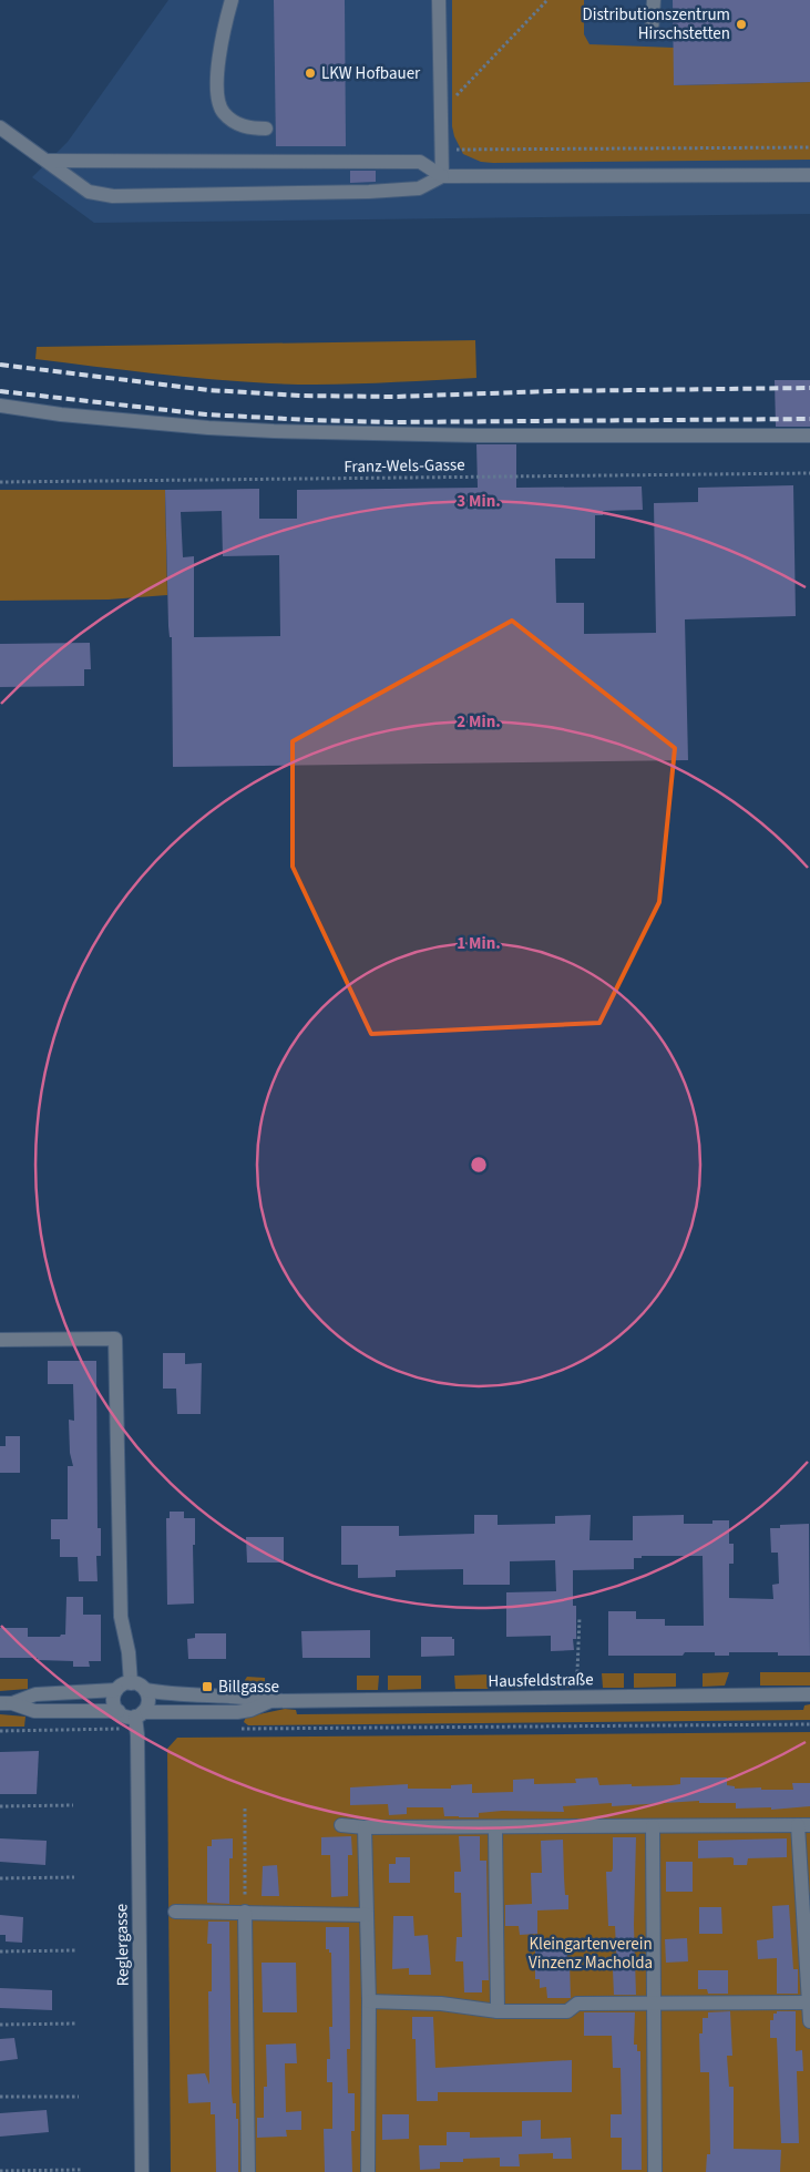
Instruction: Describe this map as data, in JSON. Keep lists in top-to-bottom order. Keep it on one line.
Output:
{"streets":{"street":["Hausfeldstraße","Reglergasse"],"path":["Franz-Wels-Gasse"]},"crossings":[["Hausfeldstraße","Reglergasse"]],"parks":["Kleingartenverein Vinzenz Macholda"],"places":{"other":["Distributionszentrum Hirschstetten","LKW Hofbauer"],"transit":["Billgasse"]},"rings":["3 Min.","2 Min.","1 Min."]}
